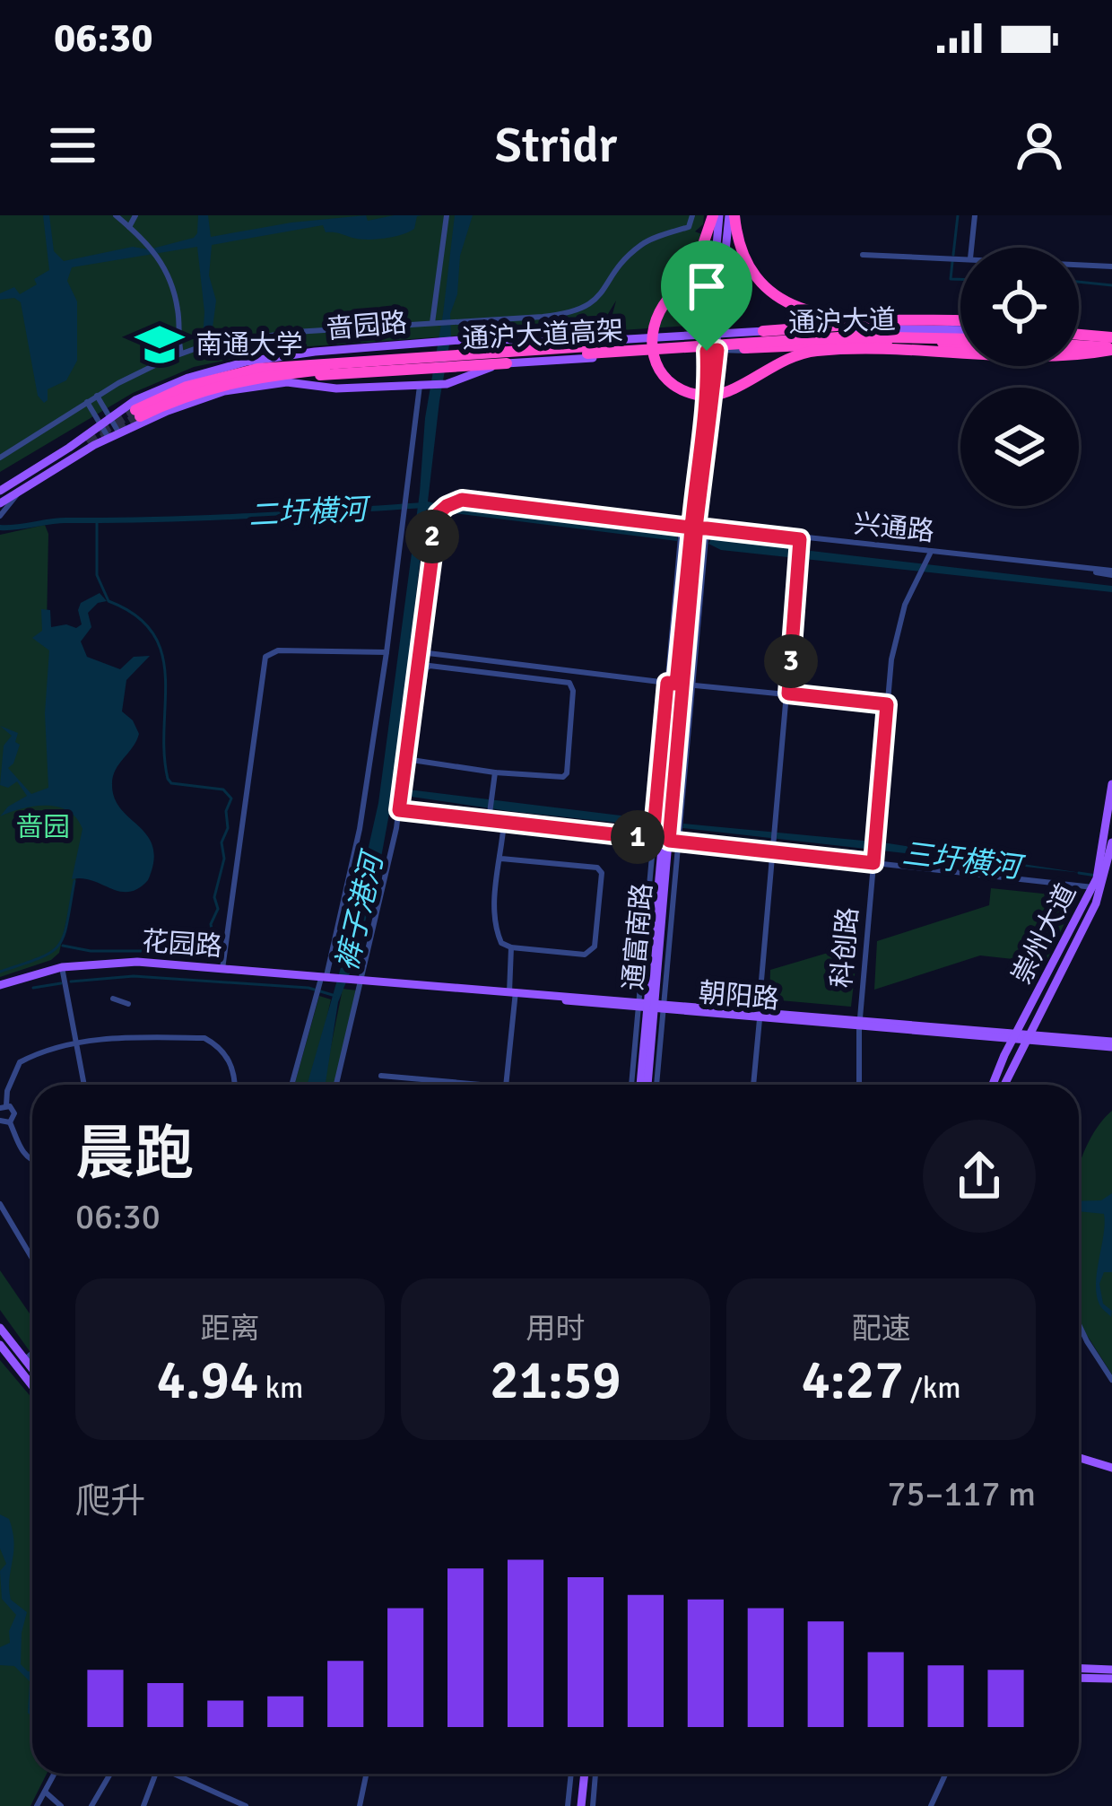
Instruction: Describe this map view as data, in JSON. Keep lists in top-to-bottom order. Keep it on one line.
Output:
{"streets":{"highway":["通沪大道高架"],"main road":["通沪大道","啬园路","崇州大道","通富南路","花园路","朝阳路"],"street":["兴通路","科创路"]},"crossings":[["通沪大道","通富南路"],["啬园路","通沪大道高架"],["兴通路","通富南路"],["兴通路","科创路"],["崇州大道","朝阳路"],["通富南路","朝阳路"],["花园路","朝阳路"],["科创路","朝阳路"]],"water":["二圩横河","三圩横河","裤子港河"],"parks":["啬园"],"places":{"school or university":["南通大学"]},"page":{"status":"06:30","header":"Stridr","pins":["2","3","1"],"heading":["晨跑","06:30"],"stats":[["距离","4.94 km"],["用时","21:59"],["配速","4:27 /km"]],"chart":["爬升","75–117 m"]}}
